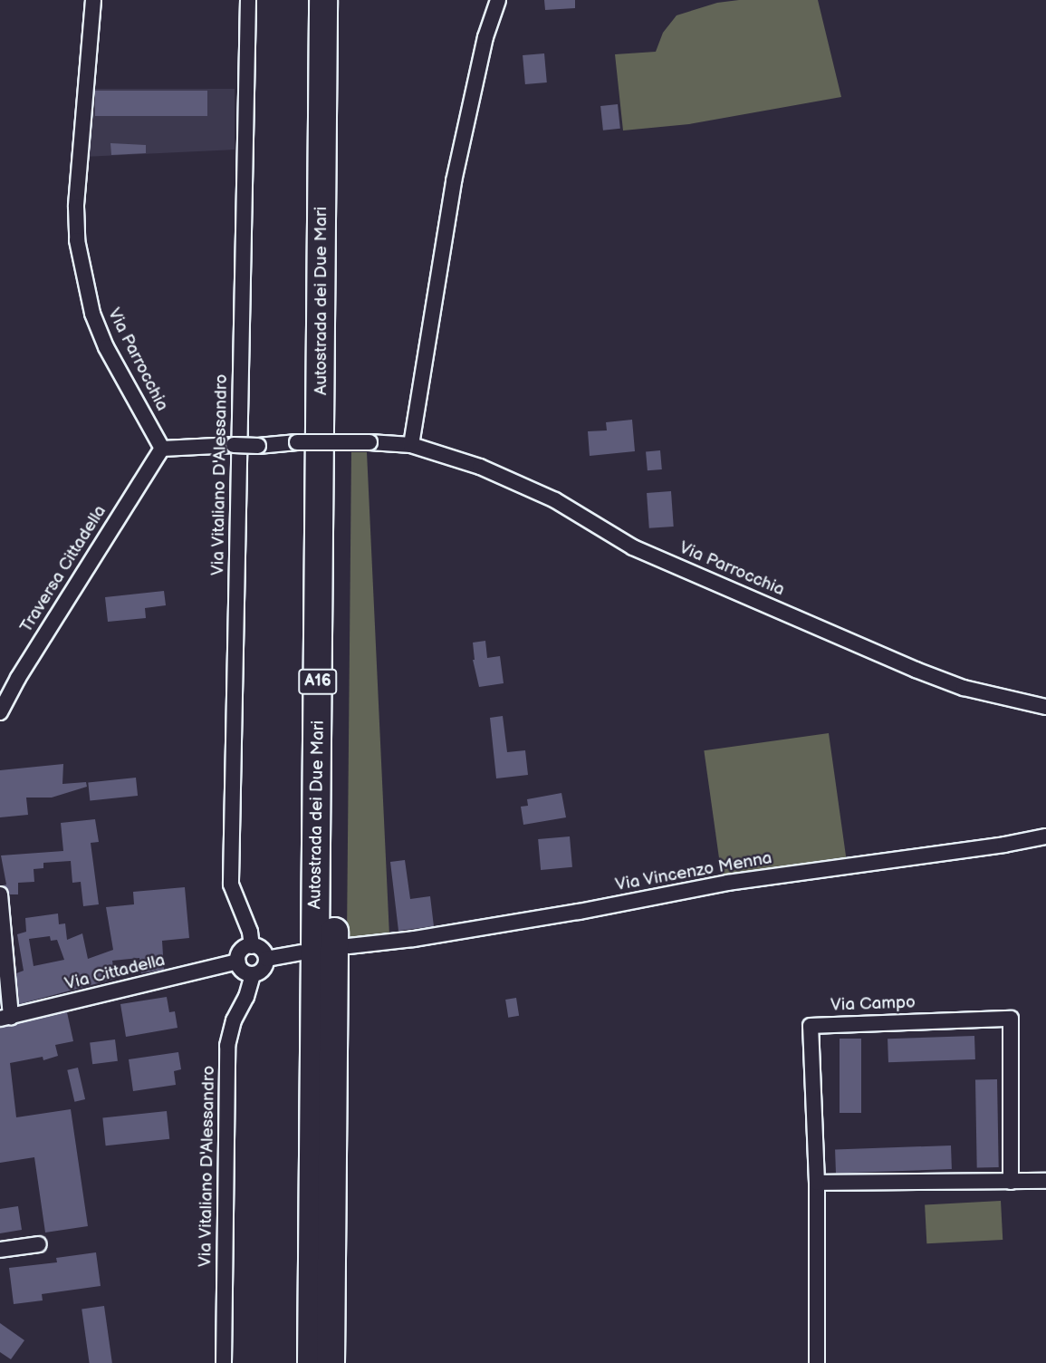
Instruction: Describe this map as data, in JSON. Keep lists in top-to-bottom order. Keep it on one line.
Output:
{"streets":{"highway":["Autostrada dei Due Mari","A16"],"street":["Via Parrocchia","Via Vitaliano D'Alessandro","Traversa Cittadella","Via Vincenzo Menna","Via Cittadella","Via Campo"]},"crossings":[["Via Parrocchia","Traversa Cittadella"],["Via Vitaliano D'Alessandro","Via Cittadella"]]}
